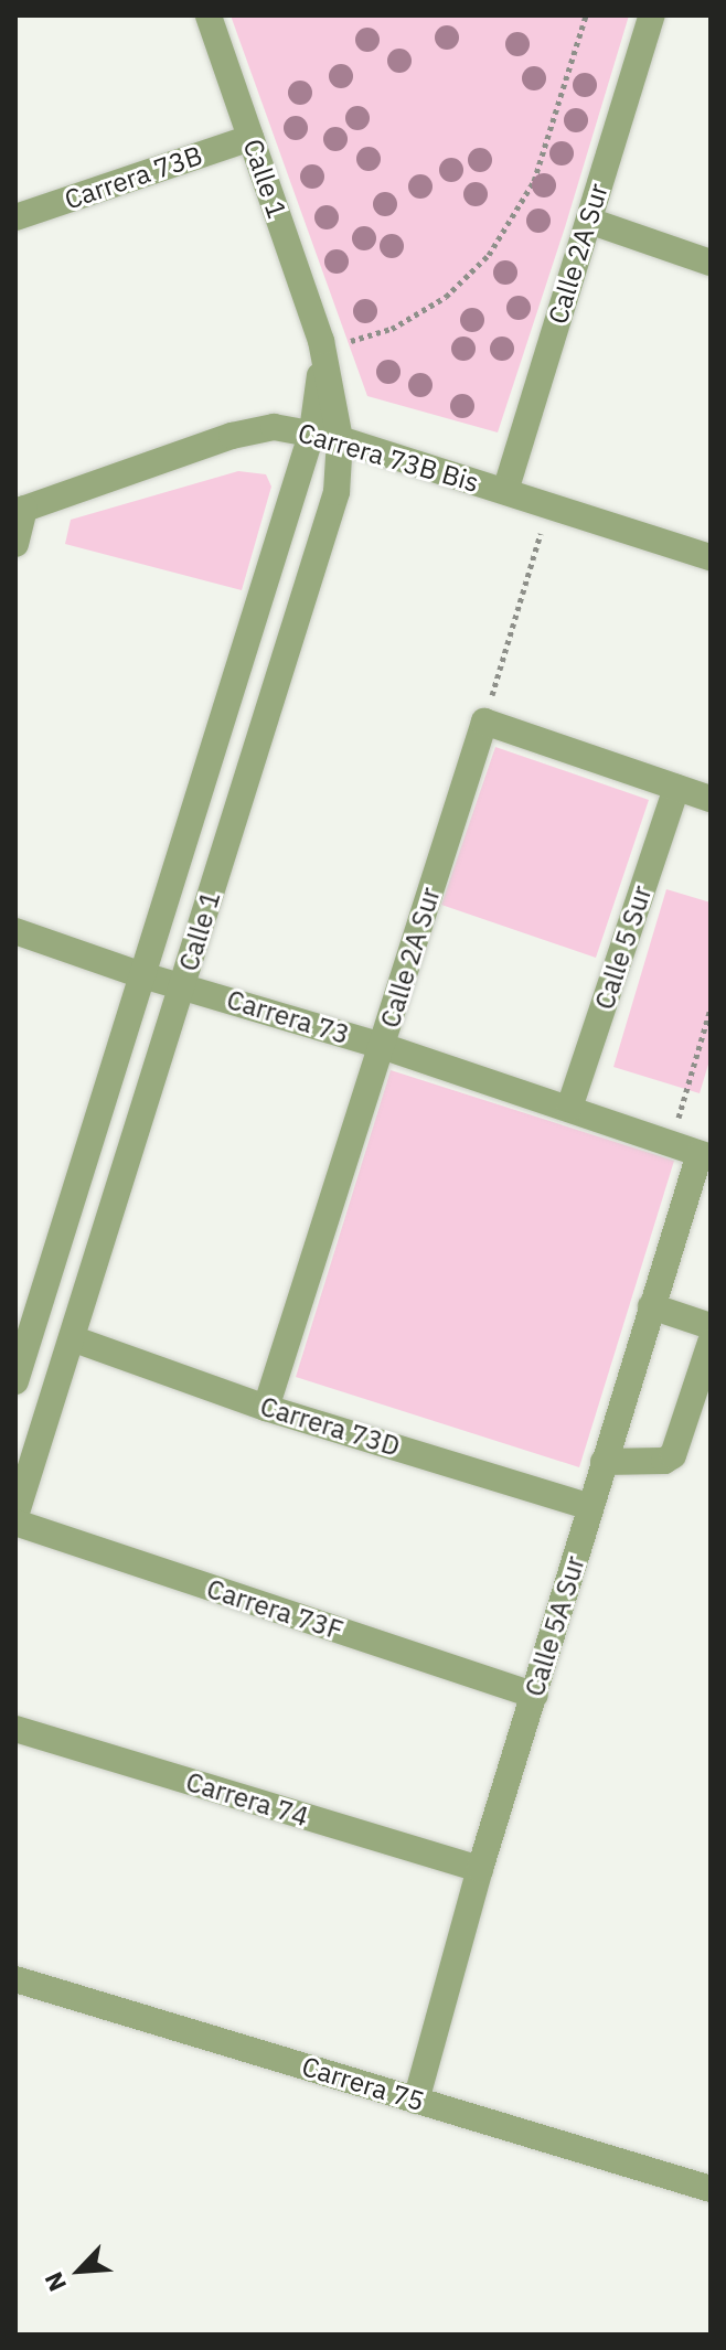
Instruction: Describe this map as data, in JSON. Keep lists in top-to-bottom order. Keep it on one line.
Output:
{"streets":{"street":["Carrera 73B","Calle 1","Calle 2A Sur","Carrera 73B Bis","Calle 5 Sur","Carrera 73","Carrera 73D","Carrera 73F","Calle 5A Sur","Carrera 74","Carrera 75"]},"crossings":[["Carrera 73B","Calle 1"],["Calle 1","Carrera 73B Bis"],["Calle 1","Carrera 73"],["Calle 1","Carrera 73D"],["Calle 1","Carrera 73F"],["Calle 2A Sur","Carrera 73B Bis"],["Calle 2A Sur","Carrera 73"],["Calle 2A Sur","Carrera 73D"],["Calle 5 Sur","Carrera 73"],["Carrera 73","Calle 5A Sur"],["Carrera 73D","Calle 5A Sur"],["Carrera 73F","Calle 5A Sur"],["Calle 5A Sur","Carrera 74"],["Calle 5A Sur","Carrera 75"]],"north":"bottom left"}
